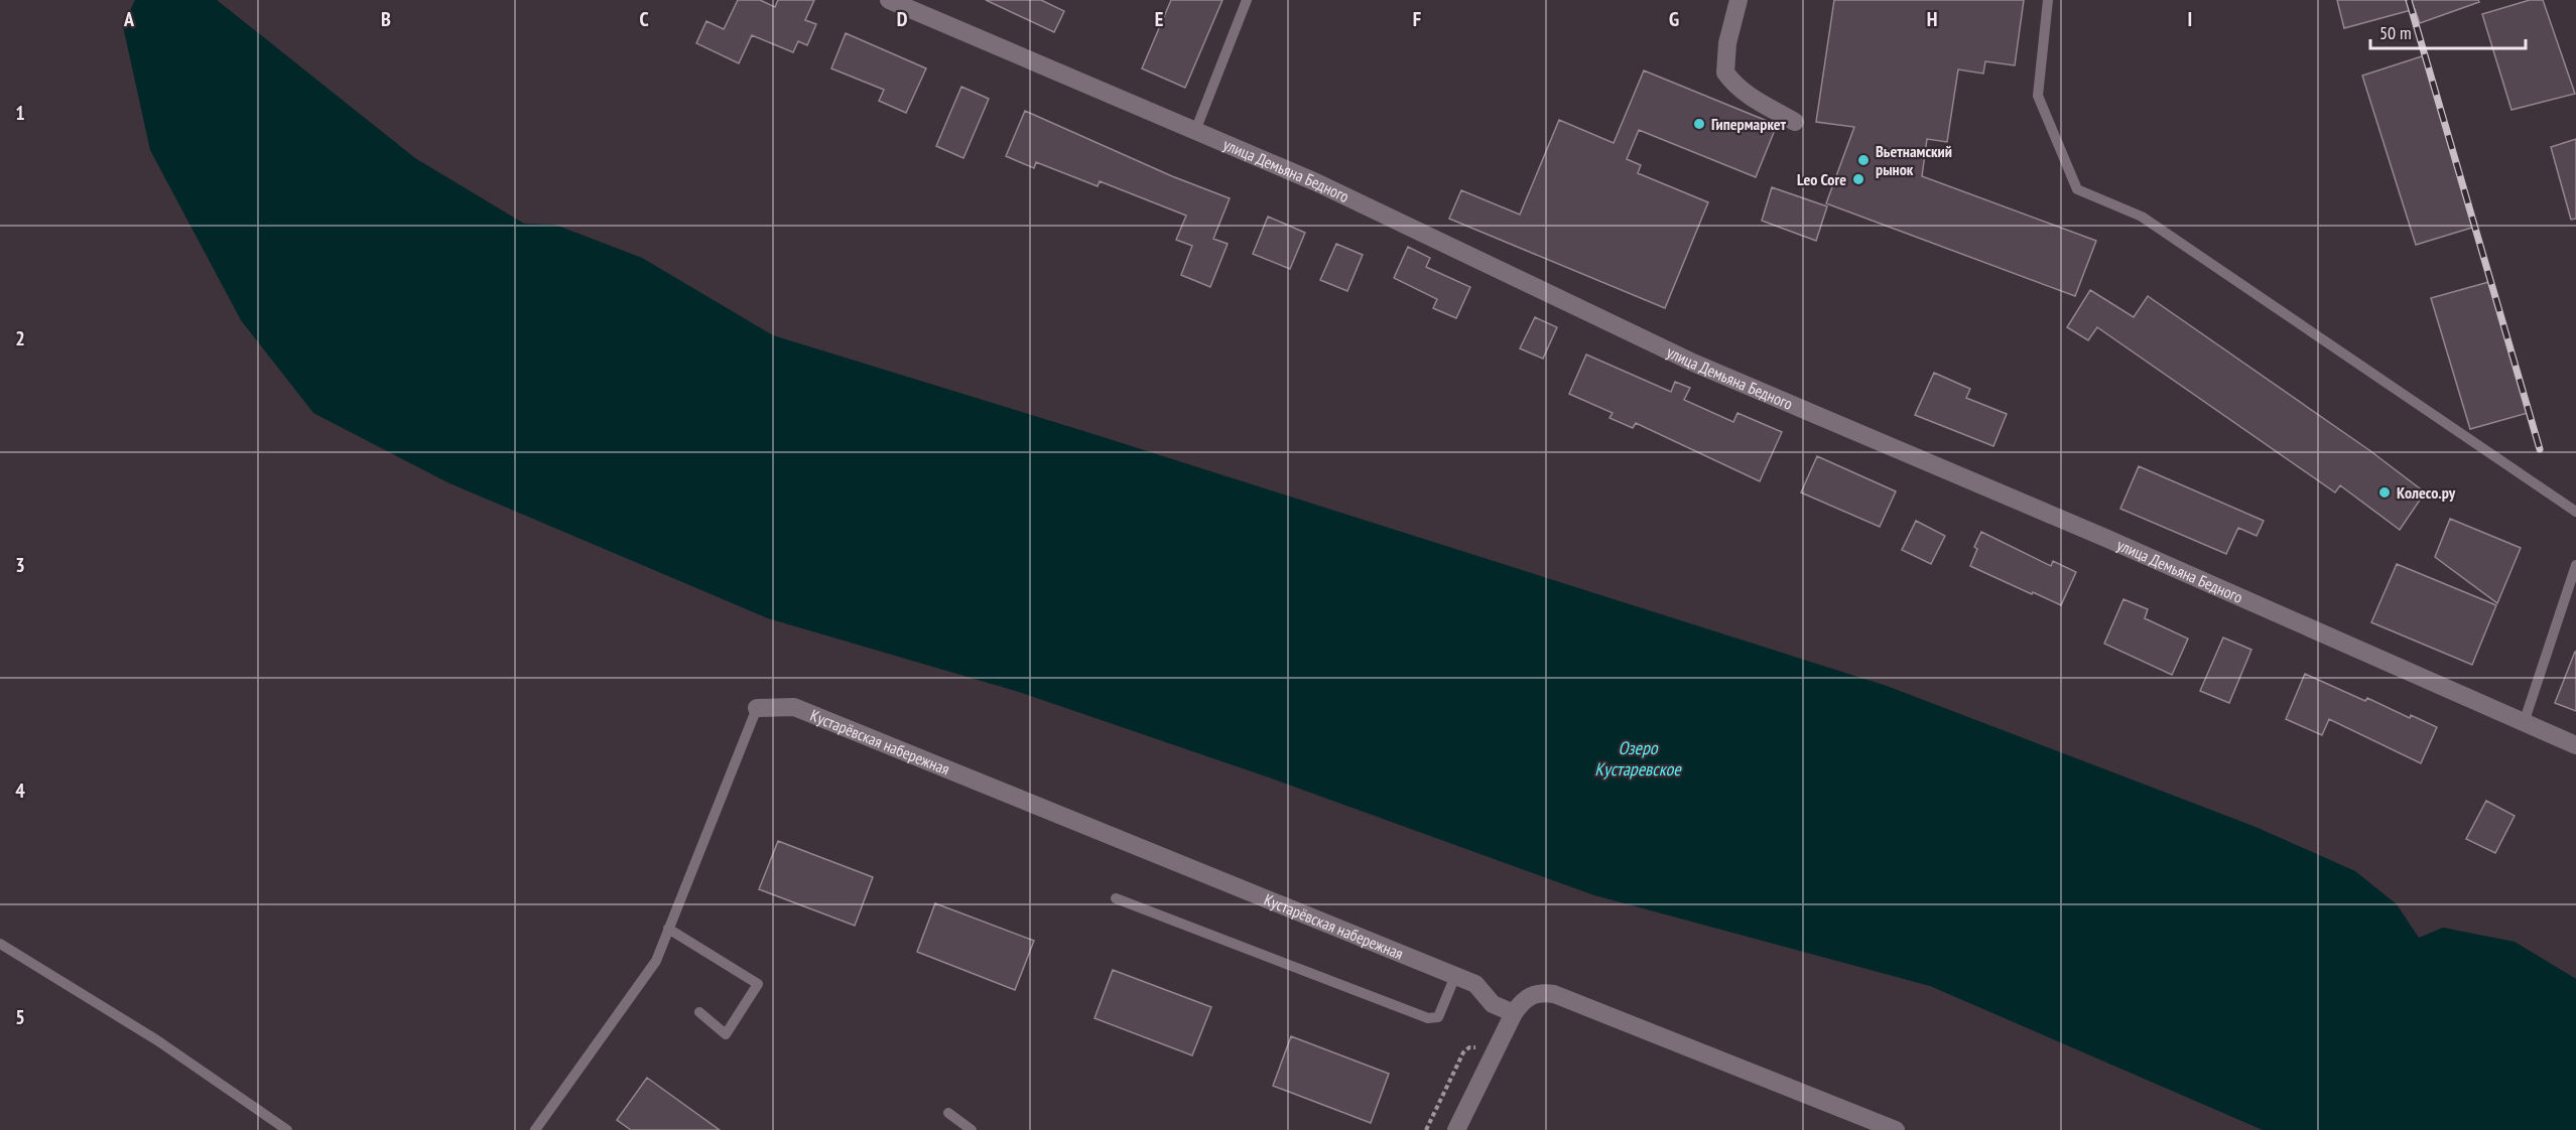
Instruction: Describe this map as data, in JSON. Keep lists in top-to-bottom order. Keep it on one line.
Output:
{"streets":{"street":["улица Демьяна Бедного","Кустарёвская набережная"]},"water":["Озеро Кустаревское"],"places":["Гипермаркет","Вьетнамский рынок","Leo Core","Колесо.ру"],"scale_bar":"50 m","grid":{"columns":["A","B","C","D","E","F","G","H","I"],"rows":["1","2","3","4","5"]}}
